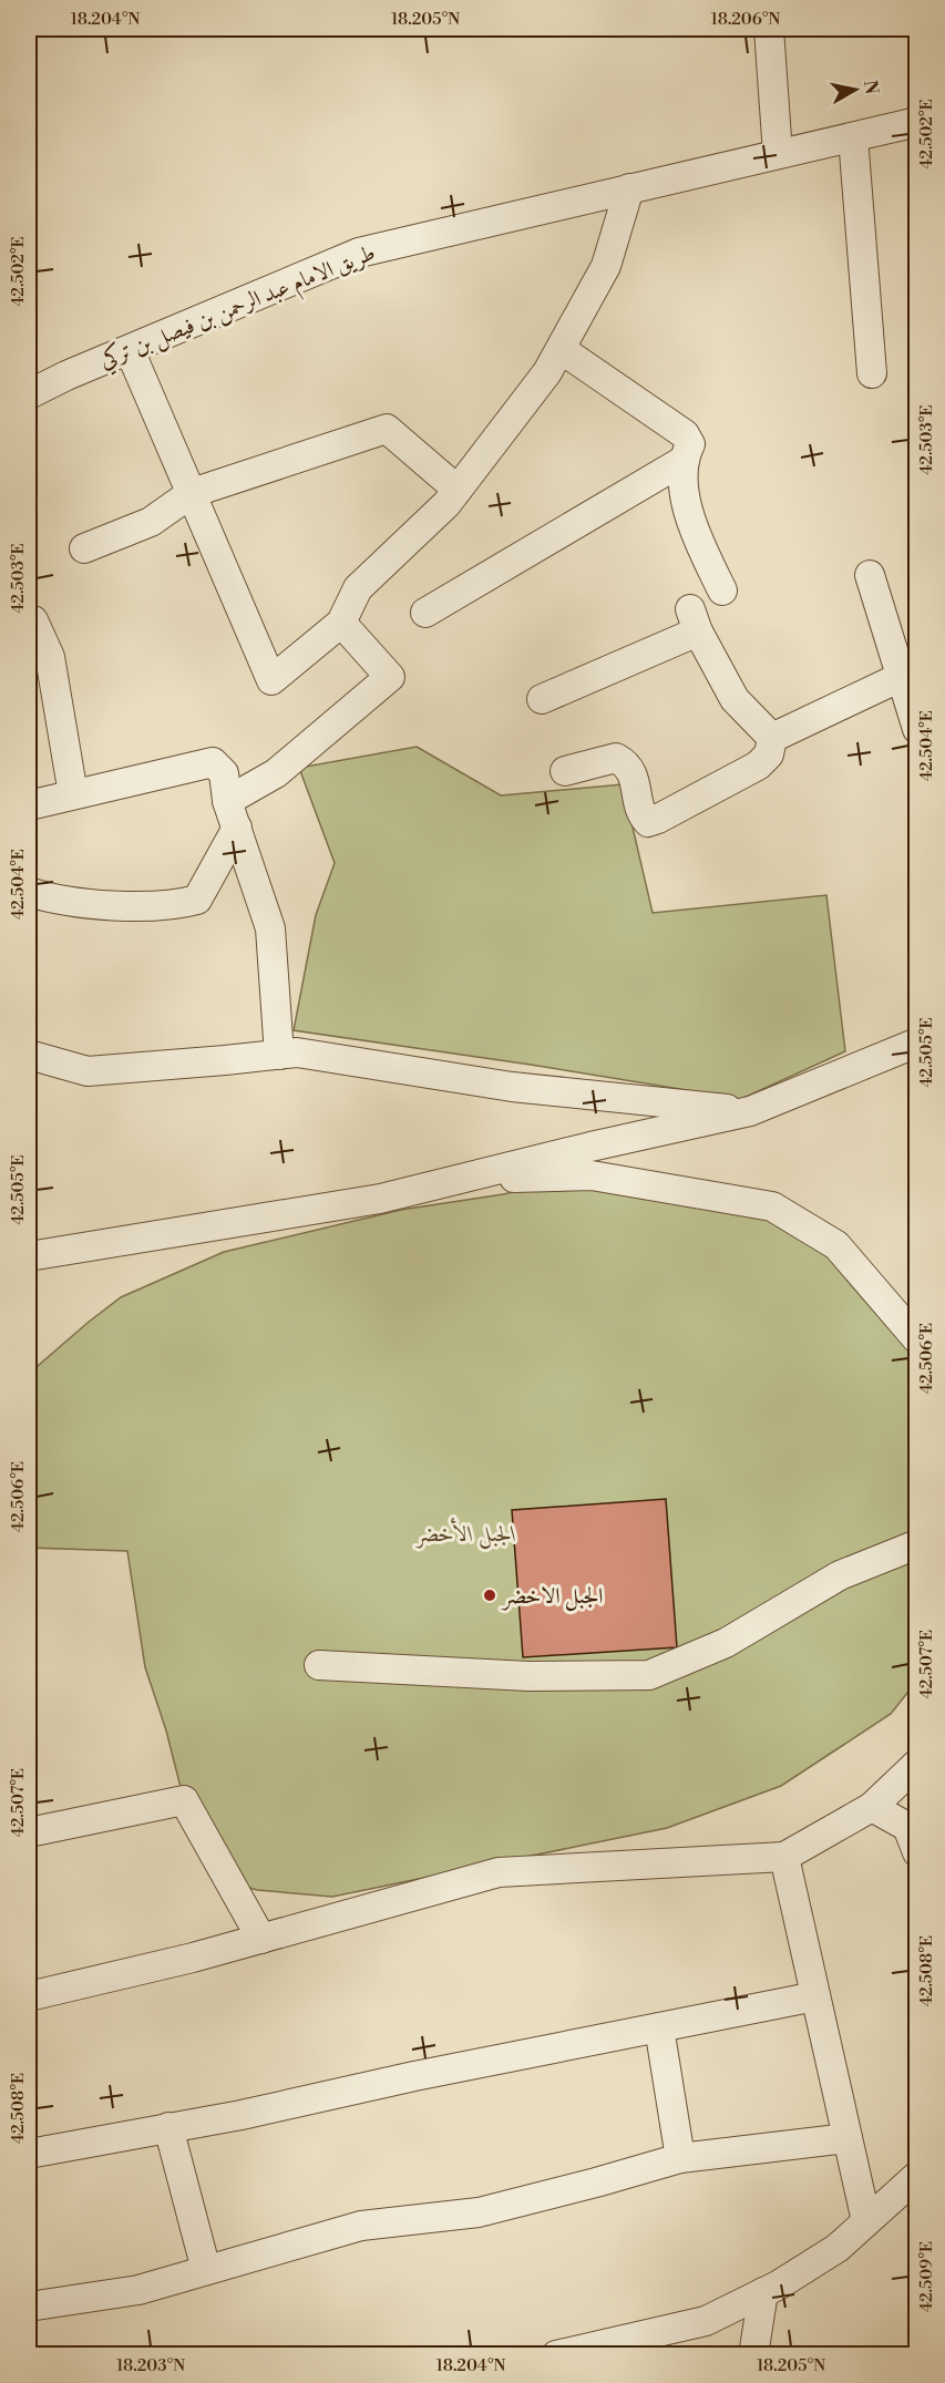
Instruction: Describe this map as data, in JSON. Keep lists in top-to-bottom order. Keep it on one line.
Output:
{"streets":{"street":["طريق الامام عبد الرحمن بن فيصل بن تركي"]},"parks":["الجبل الأخضر"],"places":["الجبل الاخضر"],"north":"right","coordinates":["18.204°N","18.205°N","18.206°N","42.502°E","42.503°E","42.504°E","42.505°E","42.506°E","42.507°E","42.508°E","42.509°E","18.203°N"]}
